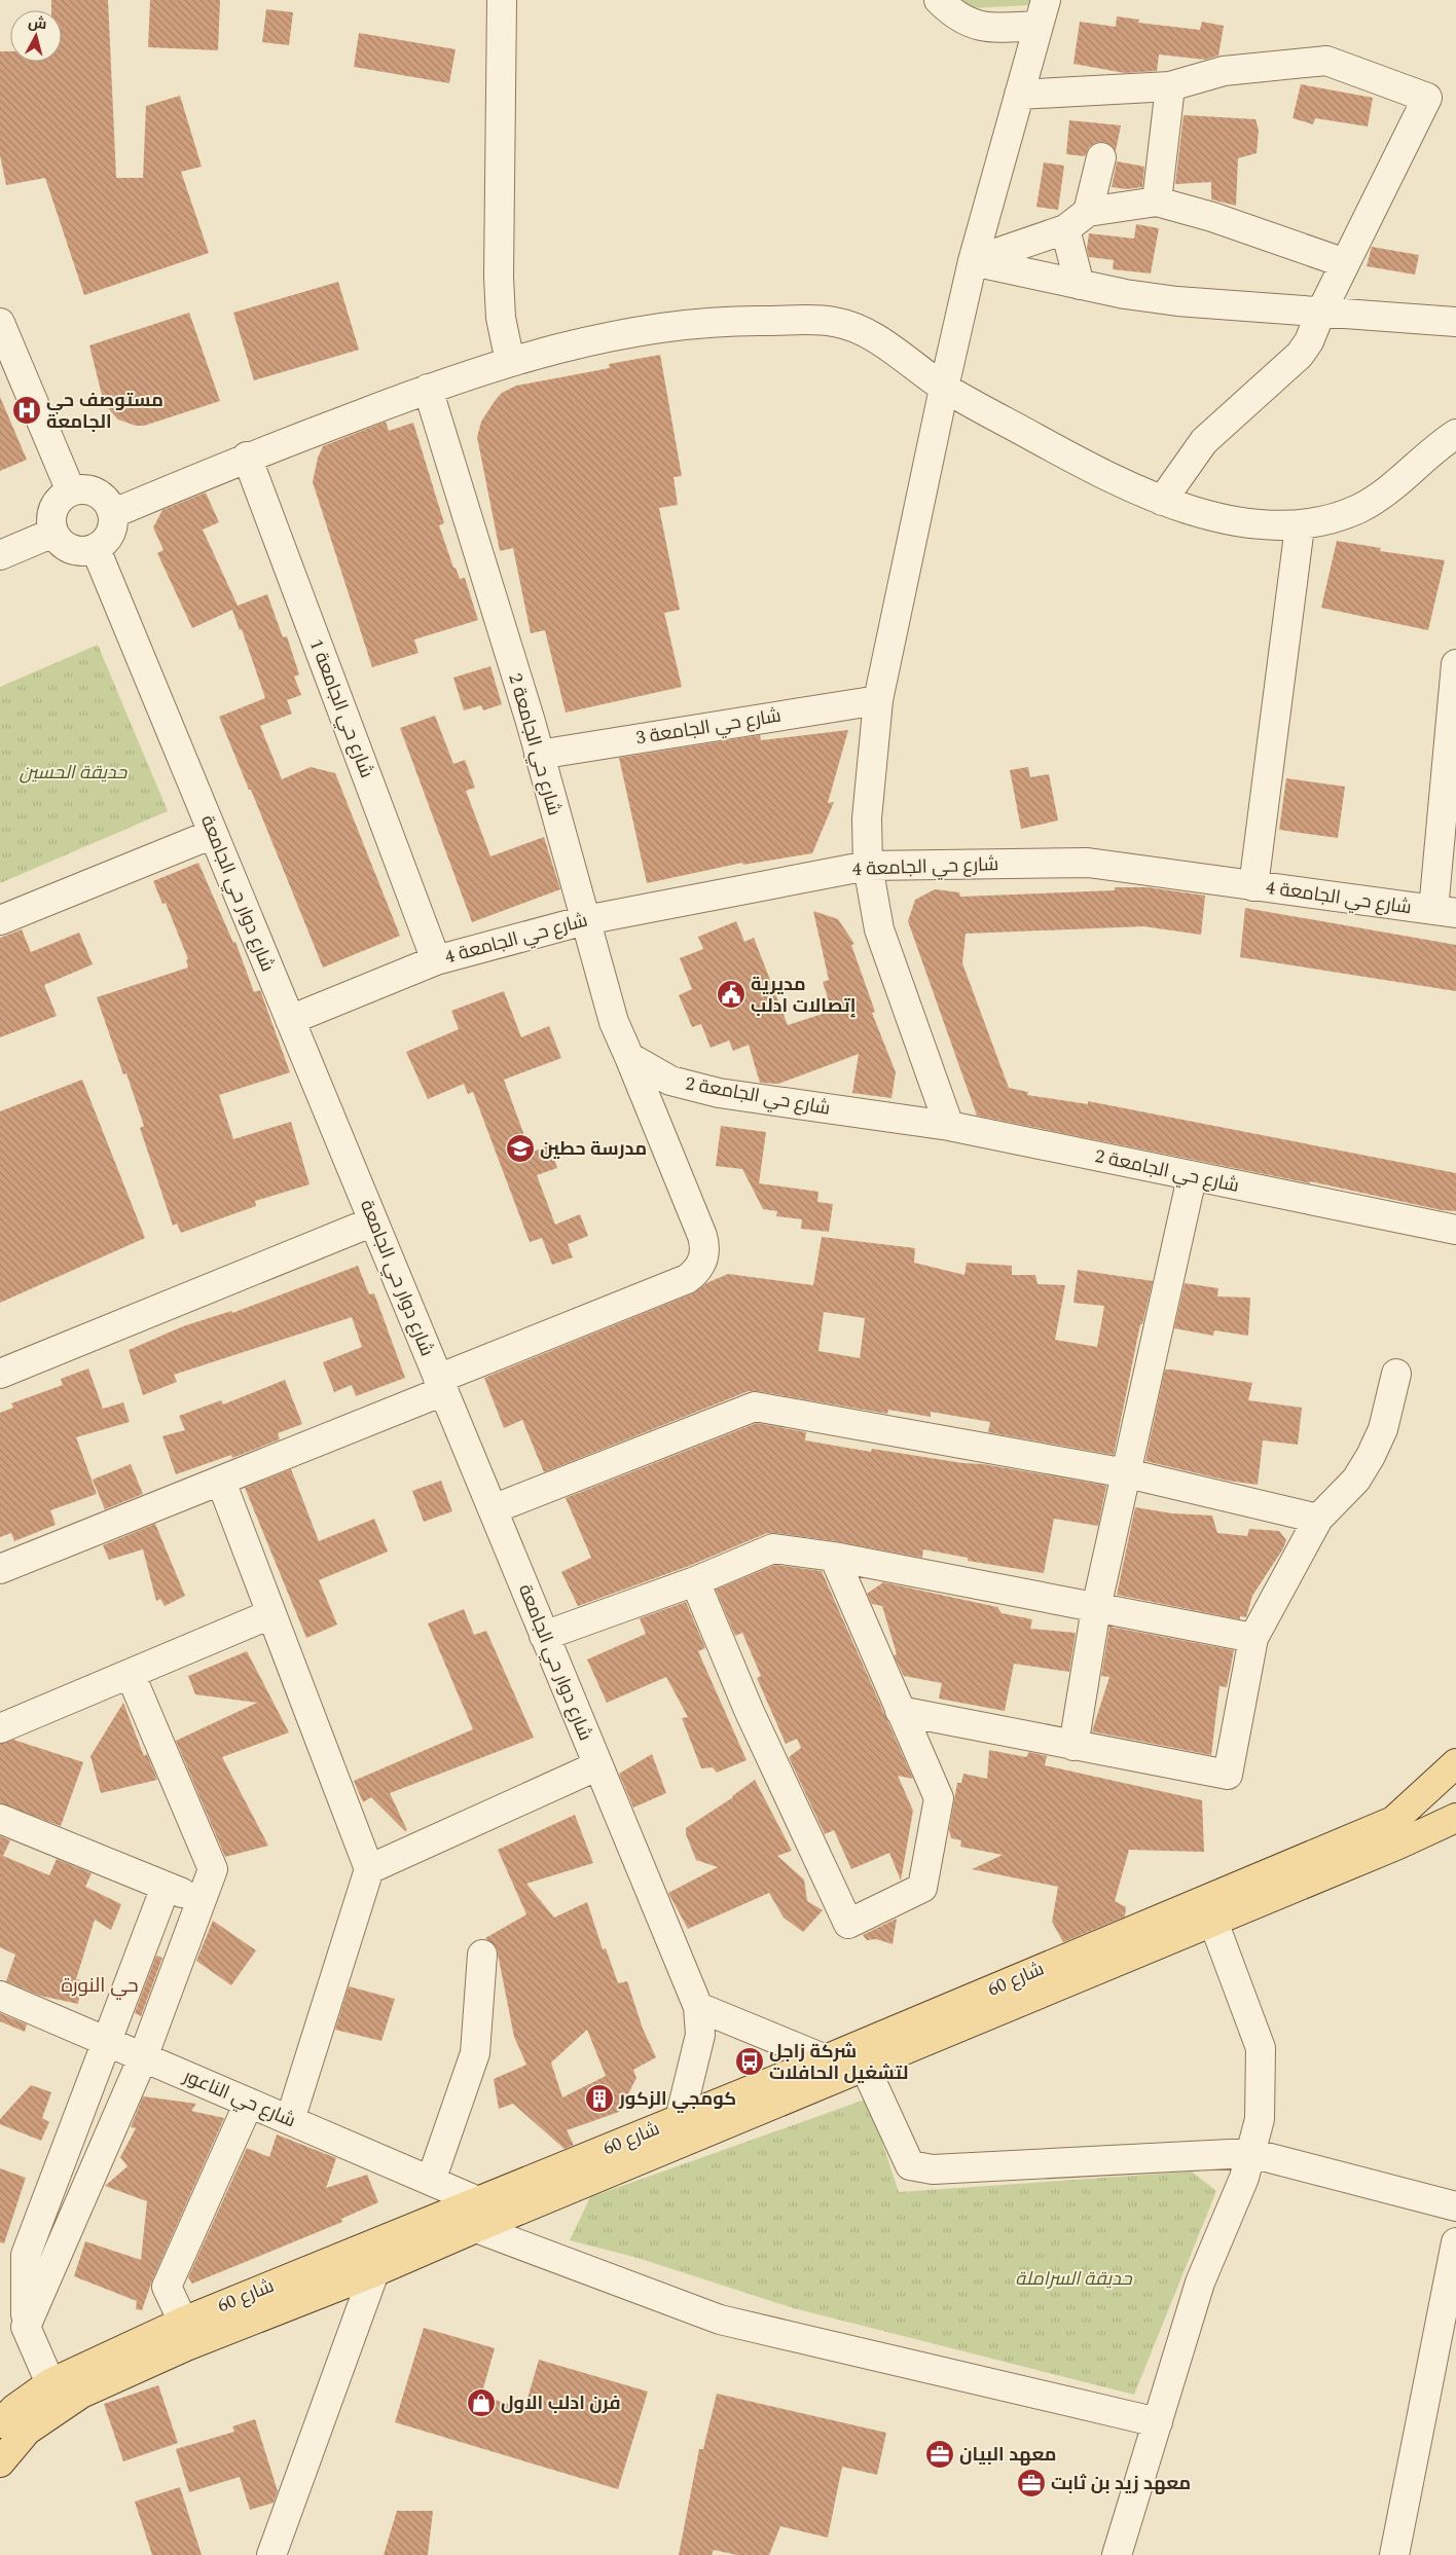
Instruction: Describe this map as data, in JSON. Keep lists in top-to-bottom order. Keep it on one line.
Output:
{"streets":{"main road":["شارع 60"],"street":["شارع حي الجامعة 1","شارع حي الجامعة 3","شارع حي الجامعة 2","شارع حي الجامعة 4","شارع دوار حي الجامعة","شارع حي الناعور"]},"crossings":[["شارع حي الجامعة 1","شارع حي الجامعة 4"],["شارع حي الجامعة 3","شارع حي الجامعة 2"],["شارع حي الجامعة 2","شارع حي الجامعة 4"],["شارع حي الجامعة 4","شارع دوار حي الجامعة"],["شارع دوار حي الجامعة","شارع 60"],["شارع 60","شارع حي الناعور"]],"districts":["حي النورة"],"parks":["حديقة الحسين","حديقة السراملة"],"places":{"hospital":["مستوصف حي الجامعة"],"public building":["مديرية إتصالات ادلب"],"school or university":["مدرسة حطين"],"bus stop":["شركة زاجل لتشغيل الحافلات"],"building":["كومجي الزكور"],"shop":["فرن ادلب الاول"],"office":["معهد البيان","معهد زيد بن ثابت"]},"north":"top"}
